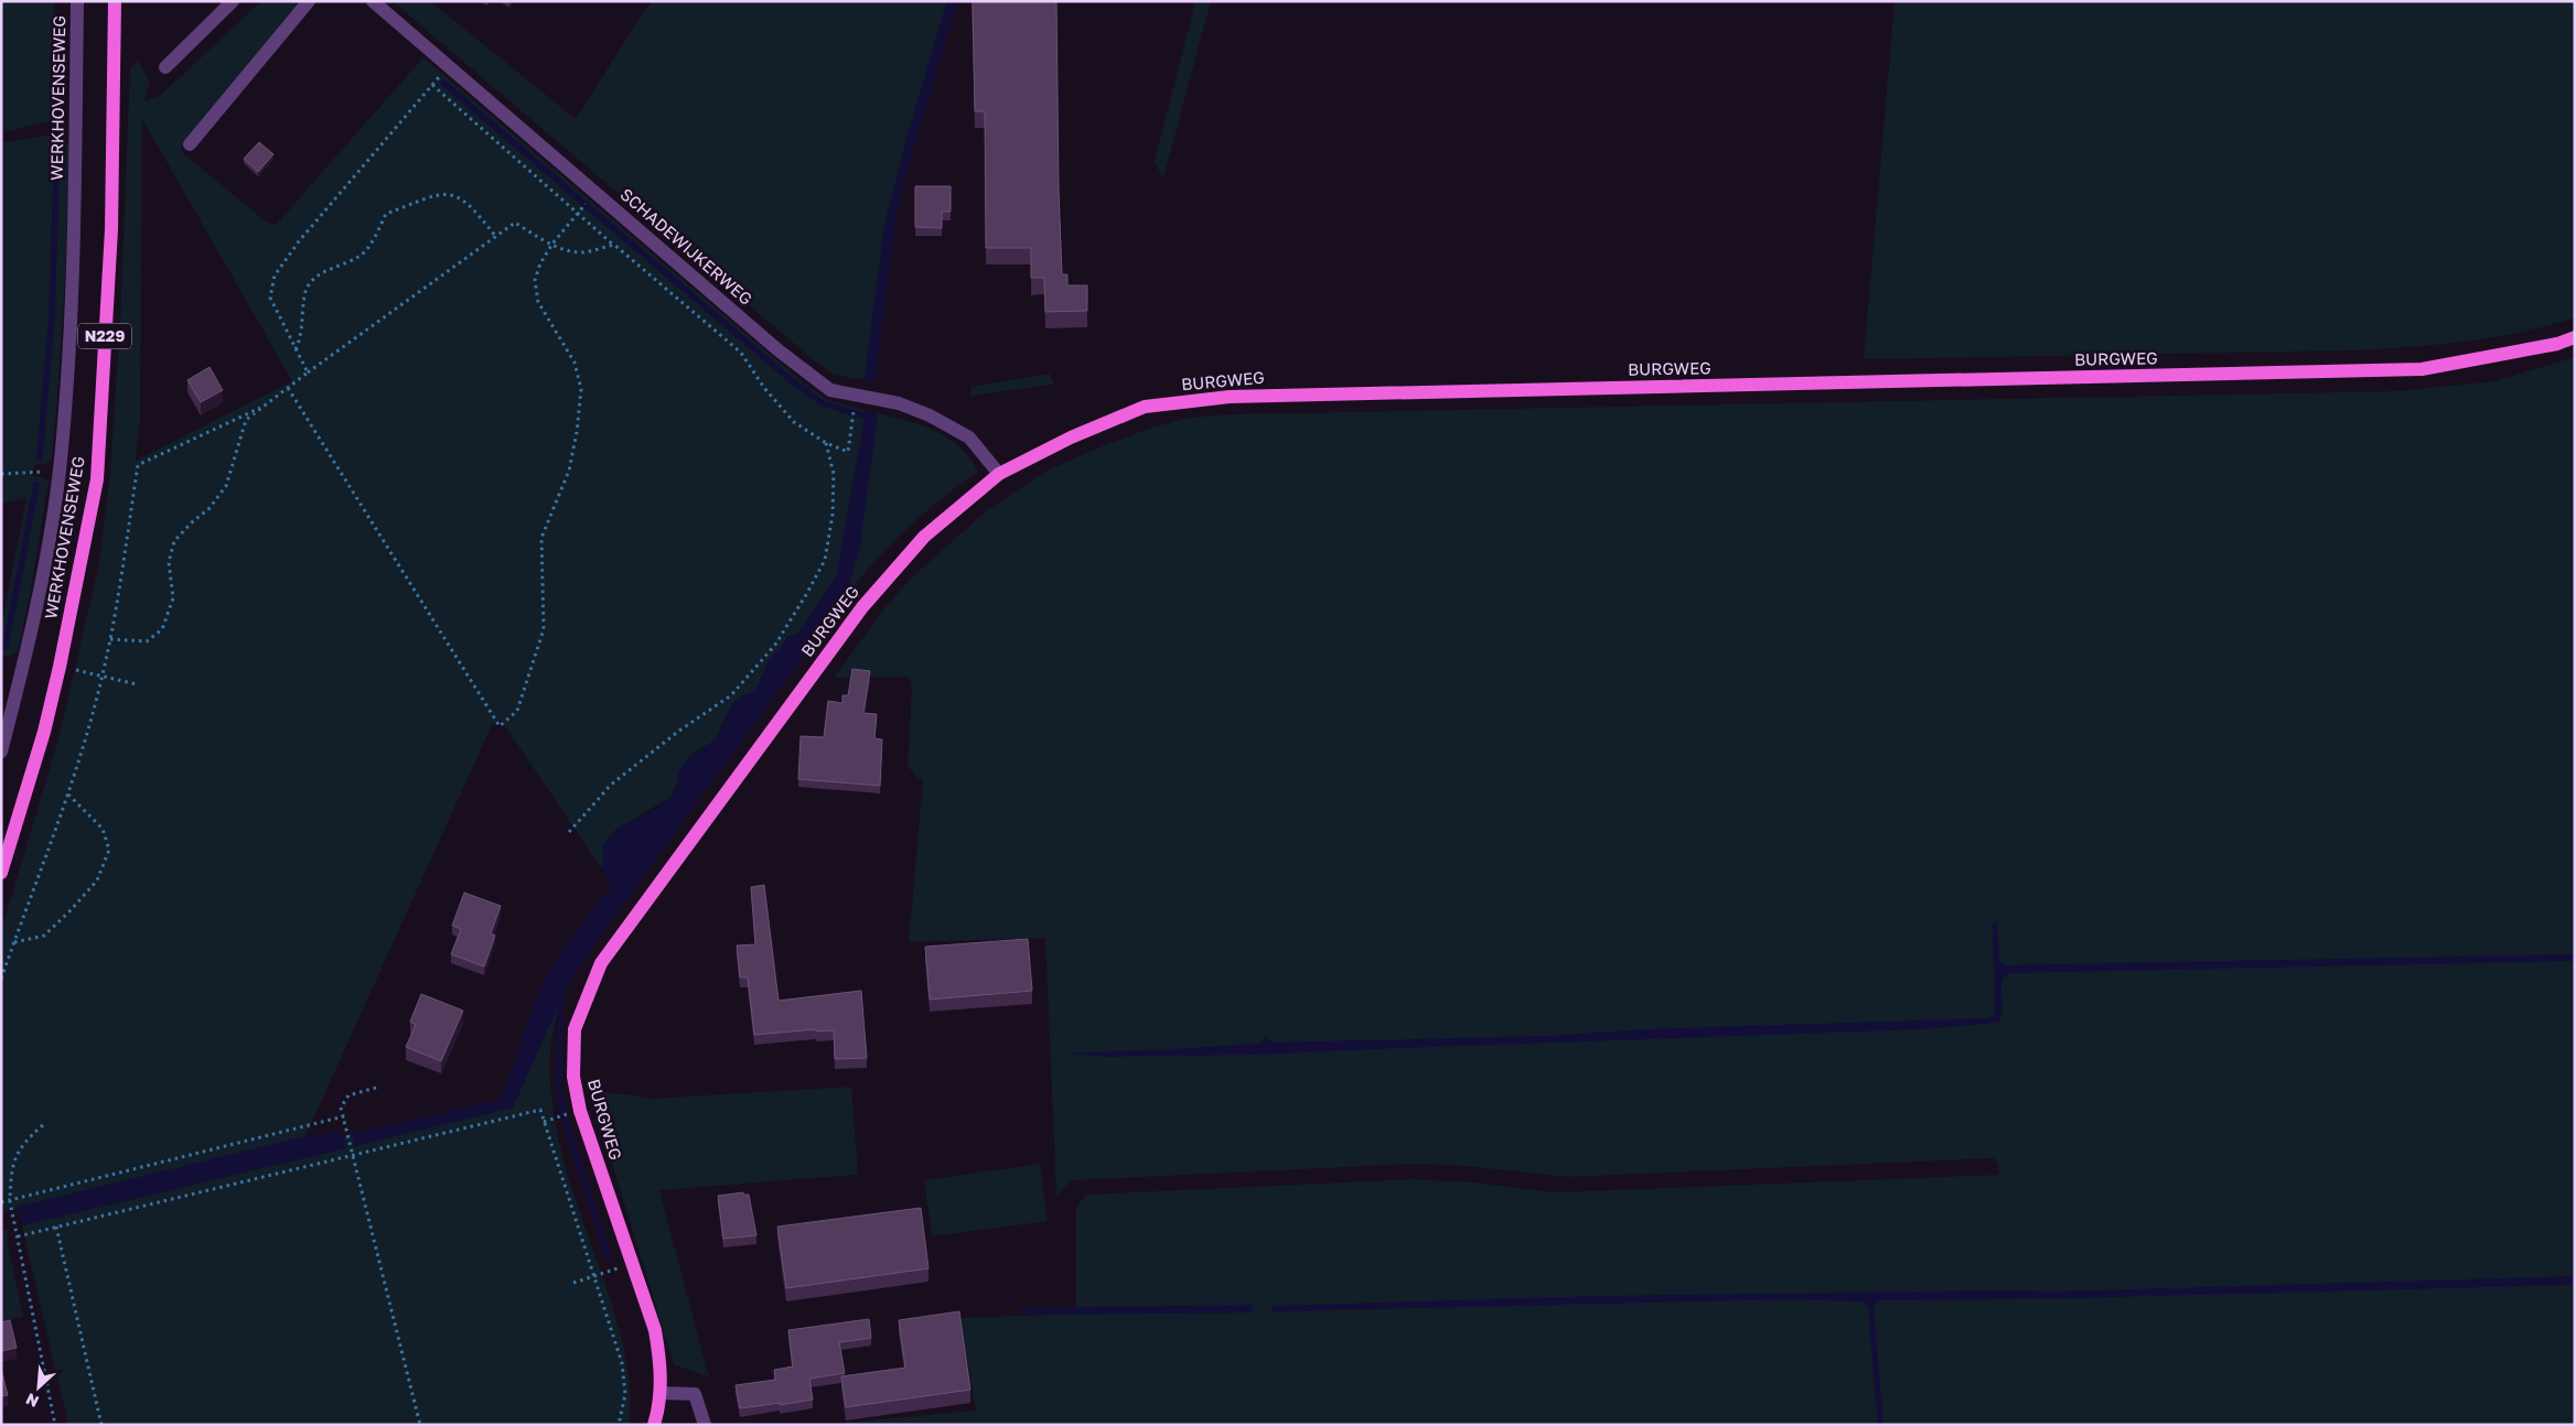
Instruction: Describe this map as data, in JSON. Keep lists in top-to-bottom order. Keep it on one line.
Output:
{"streets":{"main road":["WERKHOVENSEWEG","N229","BURGWEG"],"street":["SCHADEWIJKERWEG"]},"crossings":[["SCHADEWIJKERWEG","BURGWEG"]],"north":"bottom left"}
